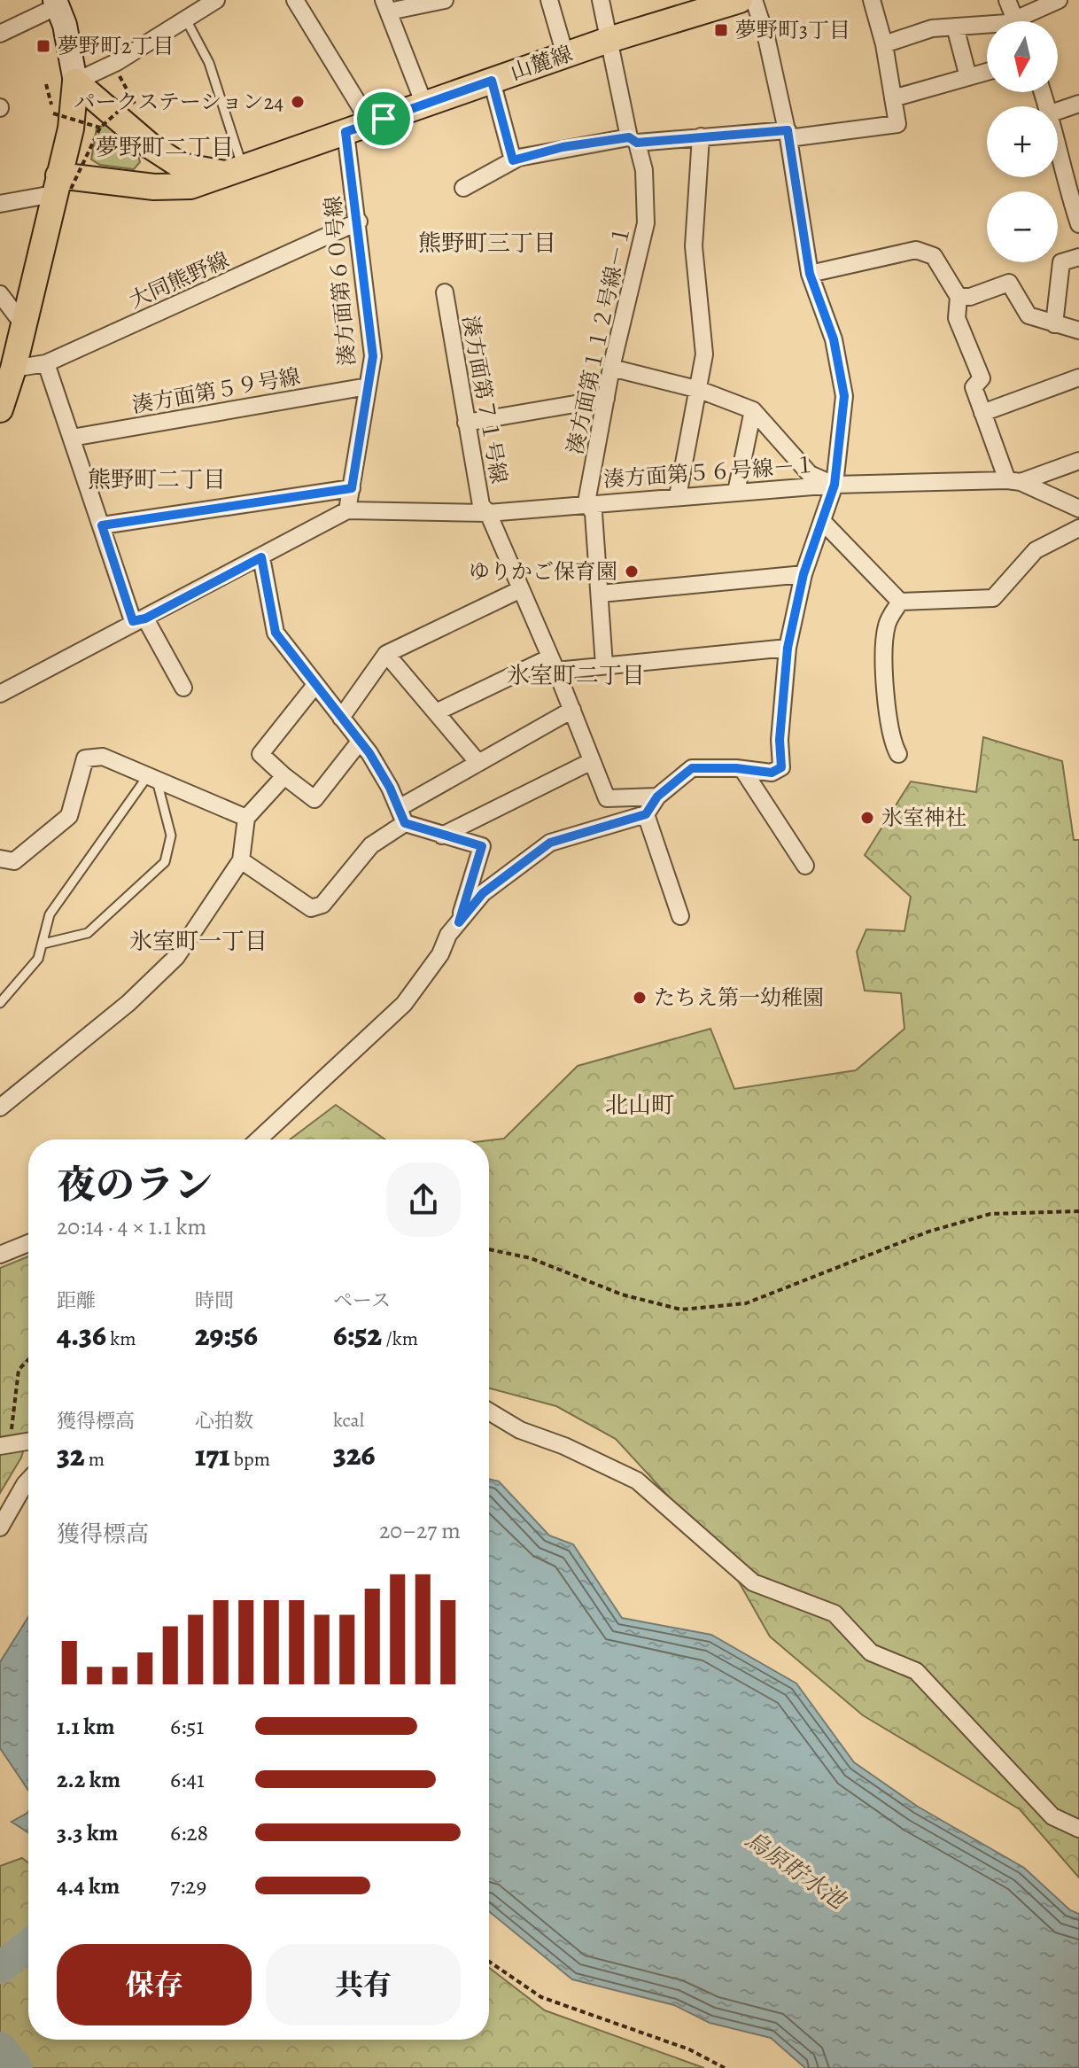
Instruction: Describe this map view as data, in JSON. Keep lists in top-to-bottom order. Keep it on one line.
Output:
{"streets":{"main road":["山麓線"],"street":["大同熊野線","湊方面第６０号線","湊方面第１１２号線－１","湊方面第５９号線","湊方面第７１号線","湊方面第５６号線－１"]},"crossings":[["山麓線","湊方面第６０号線"],["山麓線","湊方面第１１２号線－１"],["大同熊野線","湊方面第６０号線"],["湊方面第６０号線","湊方面第５９号線"],["湊方面第６０号線","湊方面第５６号線－１"],["湊方面第１１２号線－１","湊方面第５６号線－１"],["湊方面第７１号線","湊方面第５６号線－１"]],"districts":["夢野町二丁目","熊野町三丁目","熊野町二丁目","氷室町二丁目","氷室町一丁目","北山町"],"water":["烏原貯水池"],"places":{"transit":["夢野町3丁目","夢野町2丁目"],"other":["パークステーション24","ゆりかご保育園","氷室神社","たちえ第一幼稚園"]},"north":"bottom","page":{"map_buttons":["+","−"],"heading":["夜のラン","20:14 · 4 × 1.1 km"],"stats":[["距離","4.36 km"],["時間","29:56"],["ペース","6:52 /km"],["獲得標高","32 m"],["心拍数","171 bpm"],["kcal","326"]],"chart":["獲得標高","20–27 m"],"list":[{"name":"1.1 km","note":"6:51"},{"name":"2.2 km","note":"6:41"},{"name":"3.3 km","note":"6:28"},{"name":"4.4 km","note":"7:29"}],"buttons":["保存","共有"]}}
